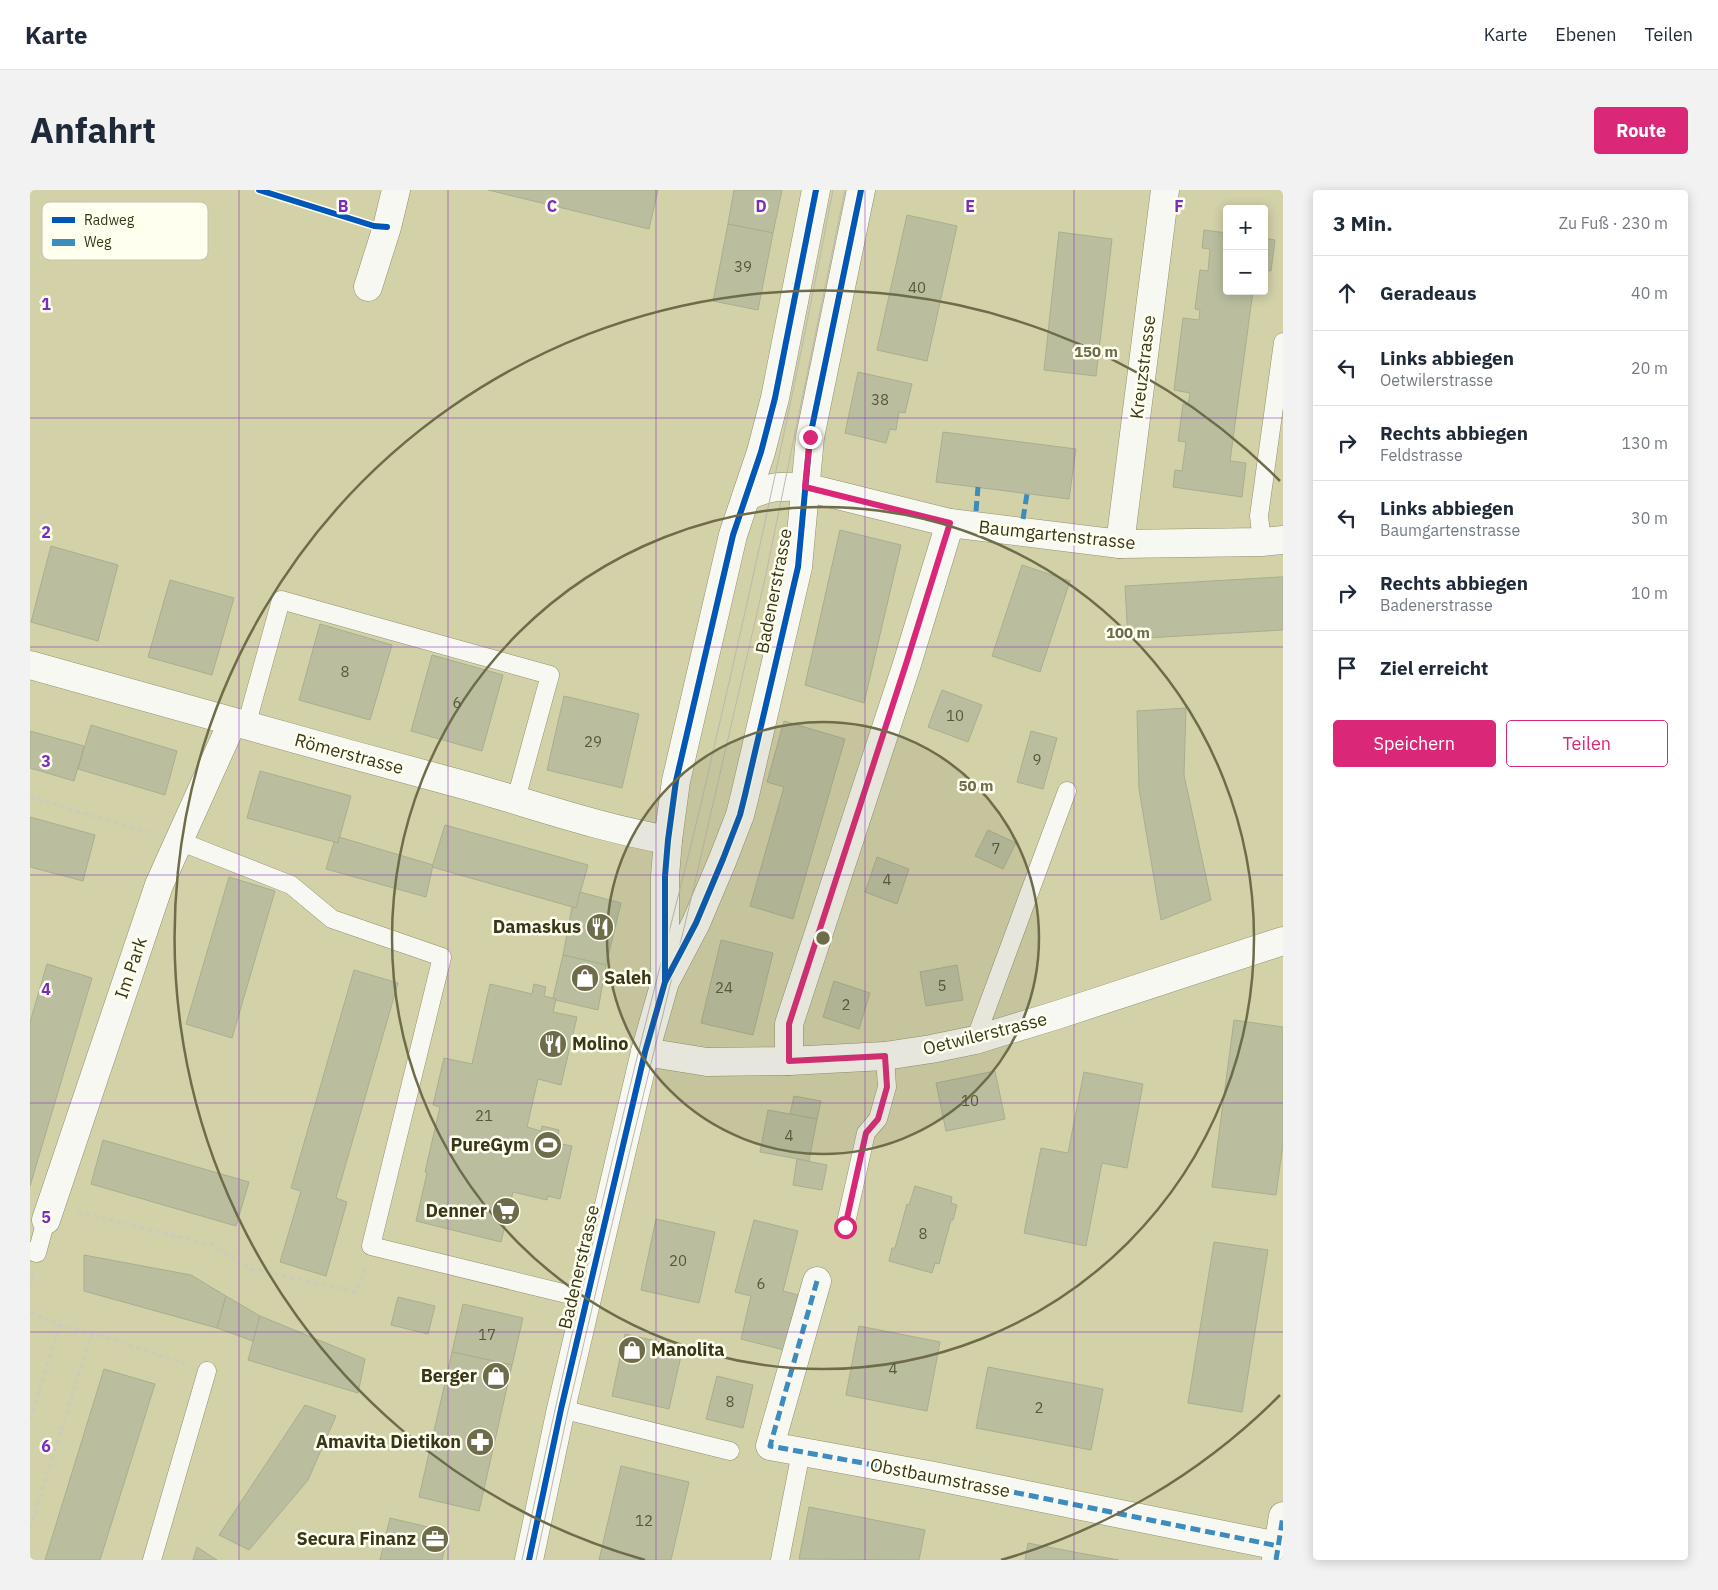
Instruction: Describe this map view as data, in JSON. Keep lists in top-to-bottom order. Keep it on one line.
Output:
{"streets":{"street":["Kreuzstrasse","Baumgartenstrasse","Badenerstrasse","Römerstrasse","Im Park","Oetwilerstrasse","Obstbaumstrasse"]},"crossings":[["Kreuzstrasse","Baumgartenstrasse"],["Baumgartenstrasse","Badenerstrasse"],["Badenerstrasse","Römerstrasse"],["Badenerstrasse","Oetwilerstrasse"],["Römerstrasse","Im Park"]],"places":{"restaurant":["Damaskus","Molino"],"shop":["Saleh","Manolita","Berger"],"sports":["PureGym"],"supermarket":["Denner"],"pharmacy":["Amavita Dietikon"],"office":["Secura Finanz"]},"house_numbers":["39","40","38","8","6","10","29","9","7","4","5","24","2","10","21","4","8","20","6","17","4","8","2","12"],"legend":["Radweg","Weg"],"page":{"header":"Karte","nav":["Karte","Ebenen","Teilen"],"title":"Anfahrt","buttons":["Route",["Speichern","Teilen"]],"heading":["3 Min.","Zu Fuß · 230 m"],"map_buttons":["+","−"],"list":[["Geradeaus","40 m"],["Links abbiegen","Oetwilerstrasse","20 m"],["Rechts abbiegen","Feldstrasse","130 m"],["Links abbiegen","Baumgartenstrasse","30 m"],["Rechts abbiegen","Badenerstrasse","10 m"],"Ziel erreicht"]},"grid":{"columns":["B","C","D","E","F"],"rows":["1","2","3","4","5","6"]},"rings":["150 m","100 m","50 m"]}
